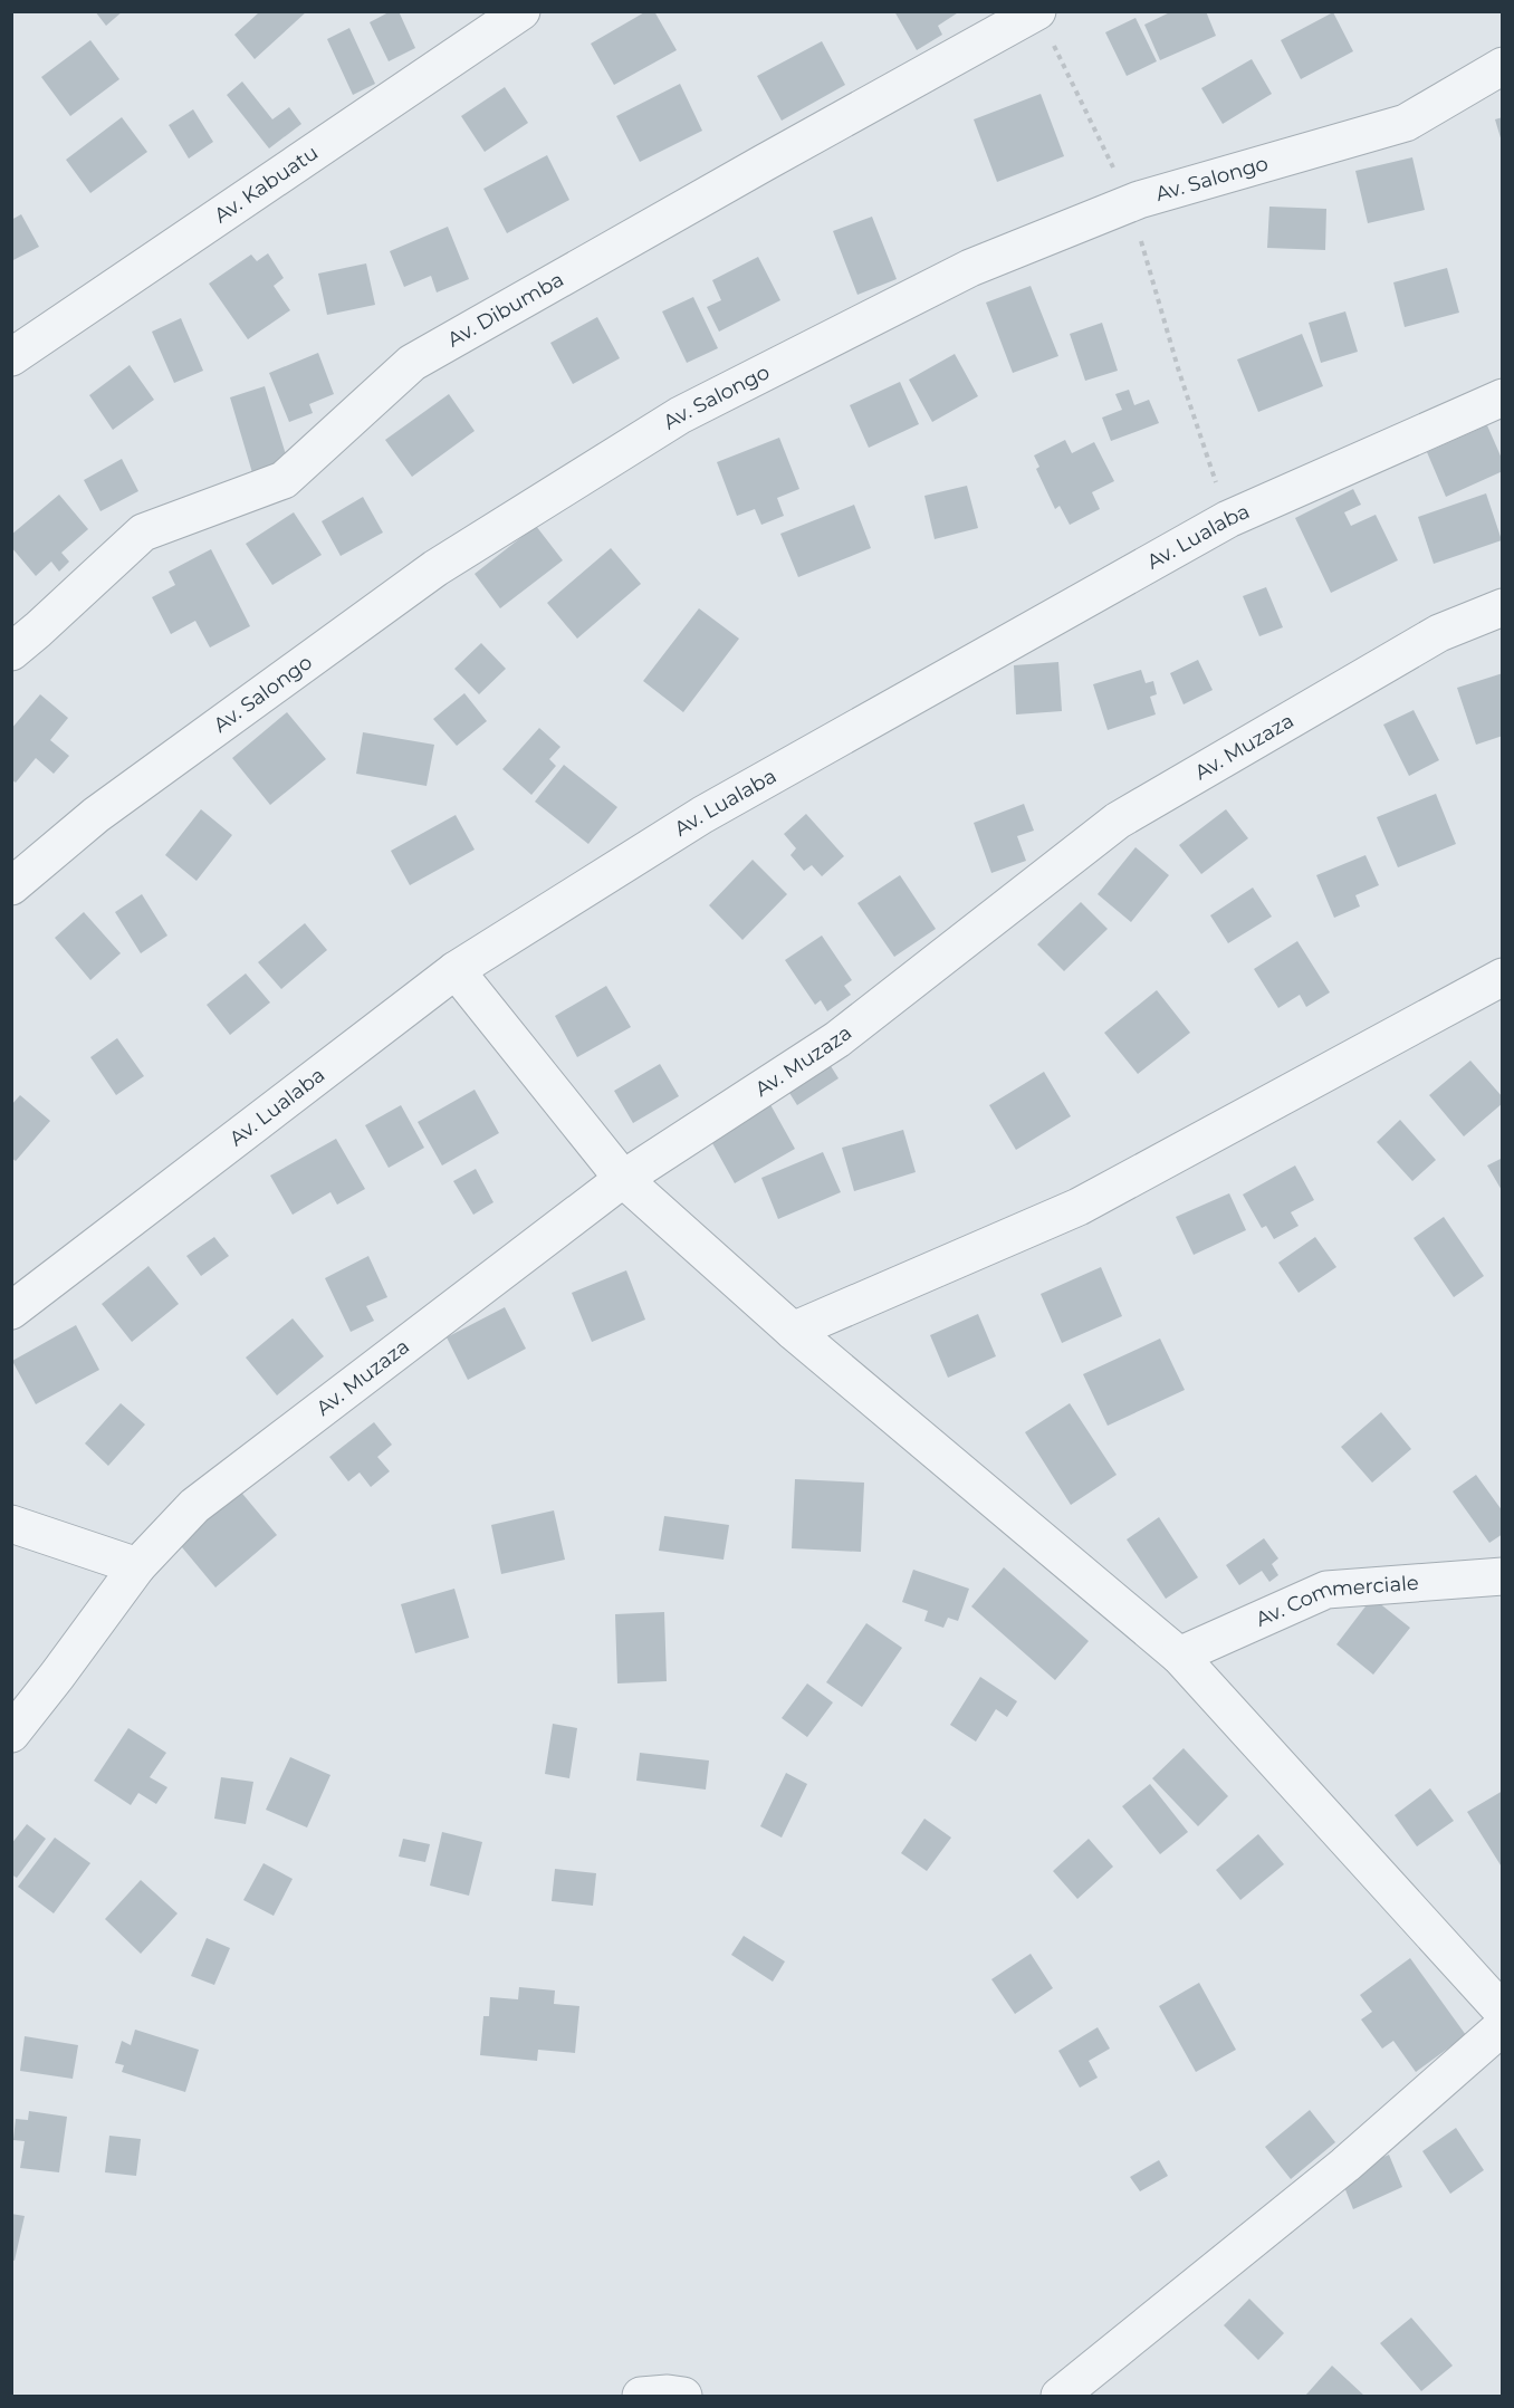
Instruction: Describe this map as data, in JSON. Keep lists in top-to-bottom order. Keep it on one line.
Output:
{"streets":{"street":["Av. Salongo","Av. Kabuatu","Av. Dibumba","Av. Lualaba","Av. Muzaza","Av. Commerciale"]}}
